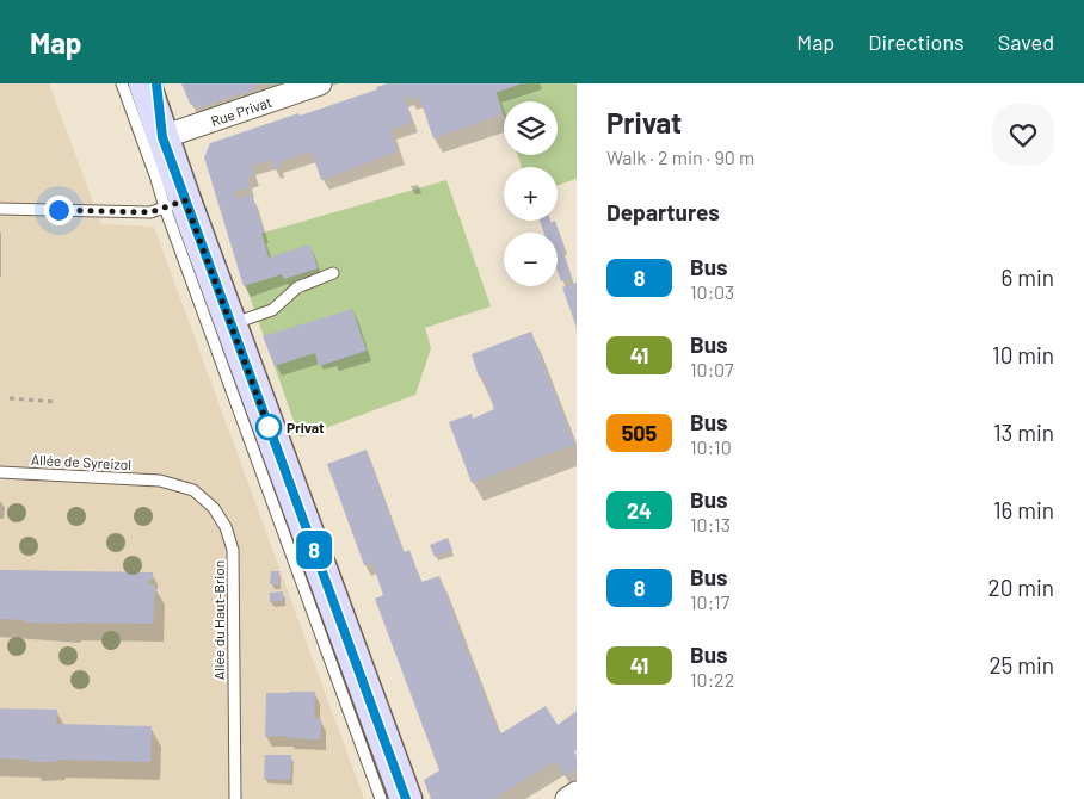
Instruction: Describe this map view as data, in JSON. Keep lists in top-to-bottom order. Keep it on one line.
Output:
{"streets":{"street":["Rue Privat"],"lane":["Allée de Syreizol","Allée du Haut-Brion"]},"crossings":[["Allée de Syreizol","Allée du Haut-Brion"]],"places":["Privat"],"lines":["bus line 8"],"page":{"header":"Map","nav":["Map","Directions","Saved"],"on_map":"8","heading":[["Privat","Walk · 2 min · 90 m"],"Departures"],"map_buttons":["+","−"],"list":[{"mark":"8","name":"Bus","note":"10:03","value":"6 min"},{"mark":"41","name":"Bus","note":"10:07","value":"10 min"},{"mark":"505","name":"Bus","note":"10:10","value":"13 min"},{"mark":"24","name":"Bus","note":"10:13","value":"16 min"},{"mark":"8","name":"Bus","note":"10:17","value":"20 min"},{"mark":"41","name":"Bus","note":"10:22","value":"25 min"}]}}
